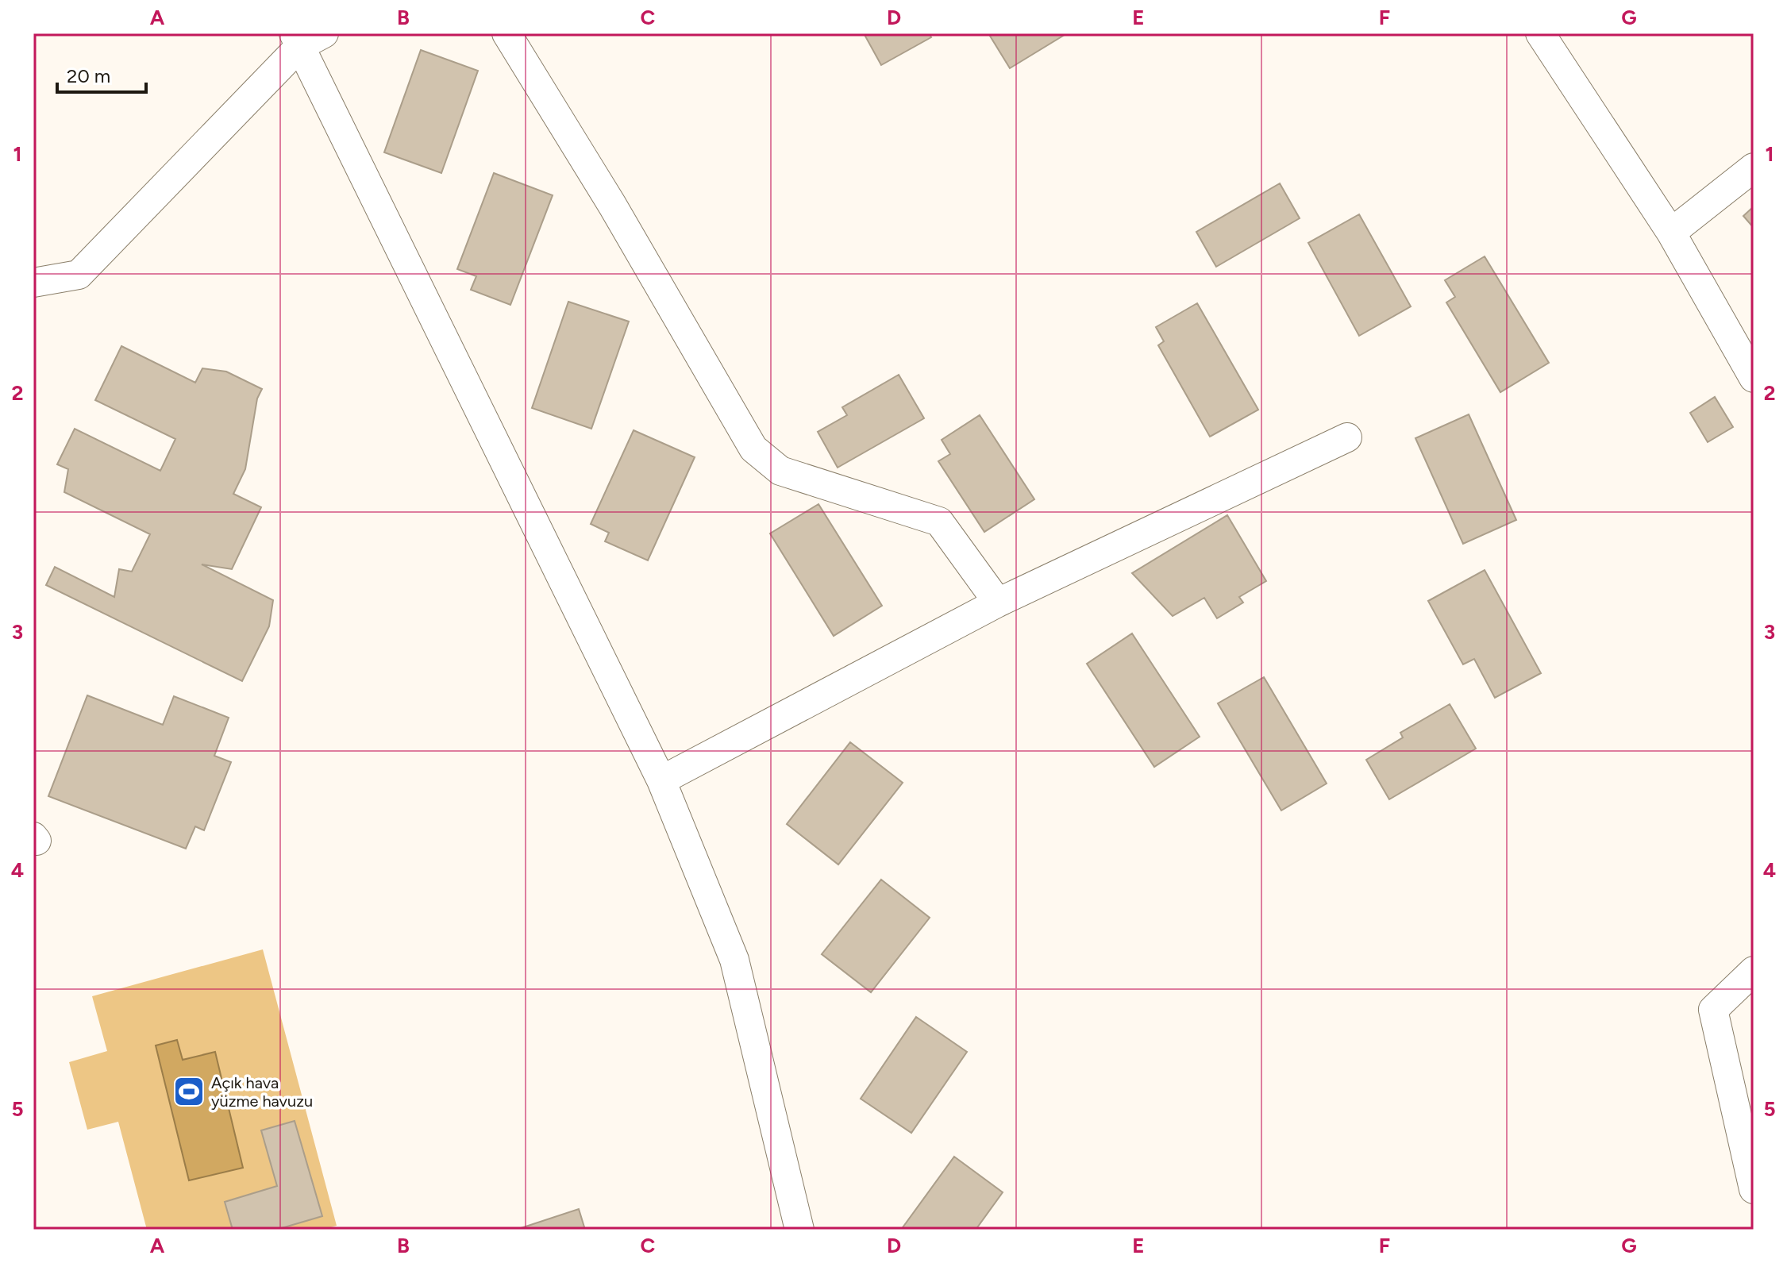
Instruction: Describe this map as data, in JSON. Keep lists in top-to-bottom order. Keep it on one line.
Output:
{"places":{"sports":["Açık hava yüzme havuzu"]},"scale_bar":"20 m","grid":{"columns":["A","B","C","D","E","F","G"],"rows":["1","2","3","4","5"]}}
